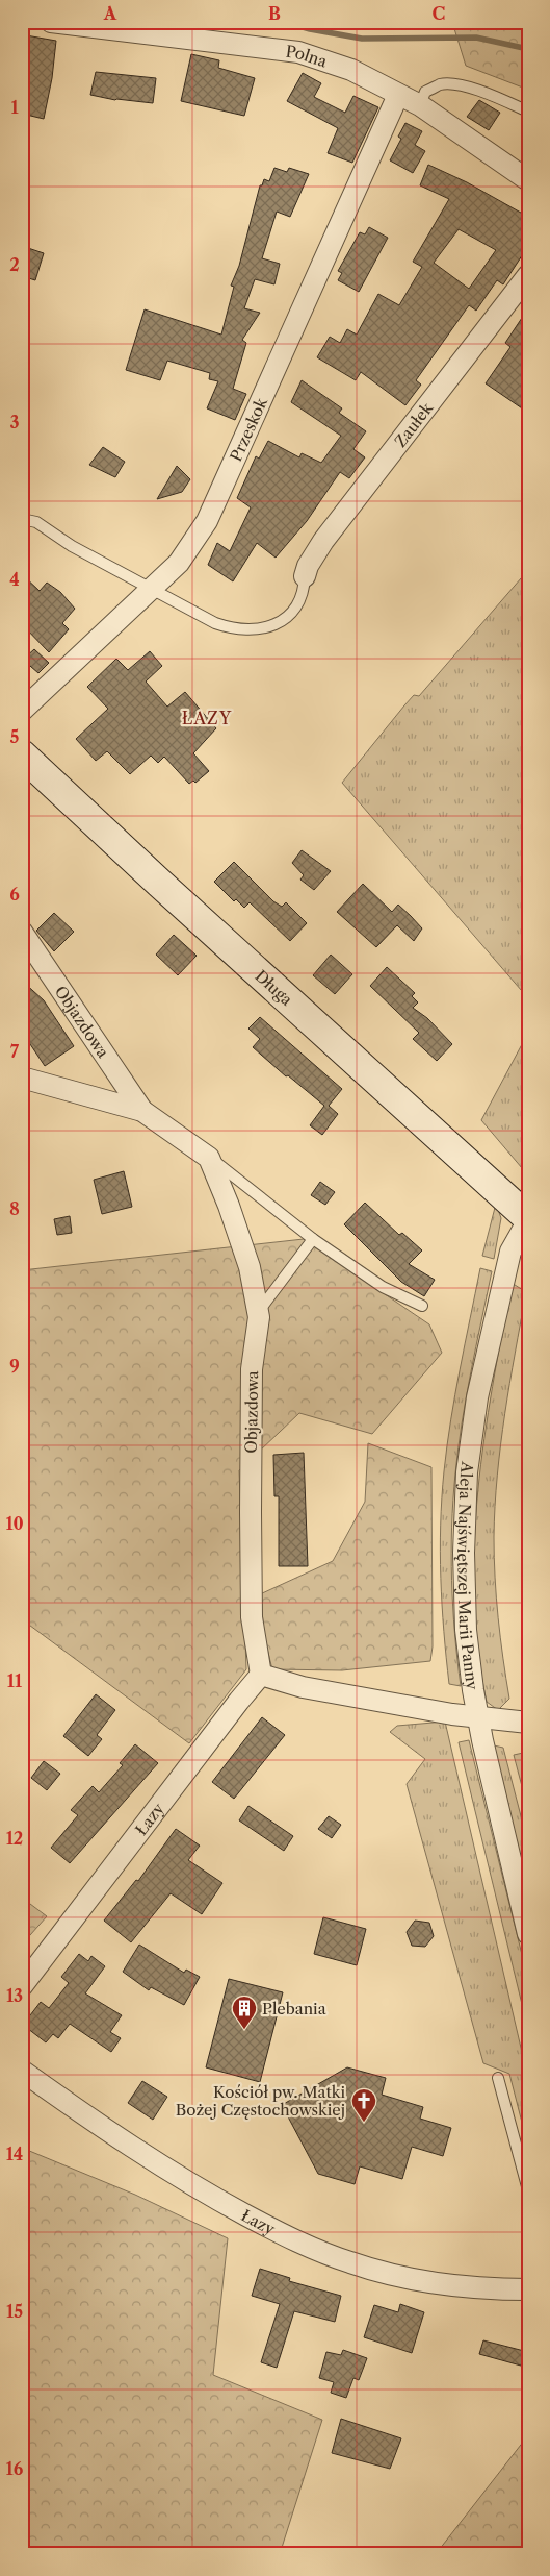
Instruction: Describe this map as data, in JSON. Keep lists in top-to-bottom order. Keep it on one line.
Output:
{"streets":{"street":["Polna","Zaułek","Przeskok","Długa","Objazdowa","Aleja Najświętszej Marii Panny","Łazy"]},"crossings":[["Polna","Przeskok"],["Długa","Aleja Najświętszej Marii Panny"],["Objazdowa","Łazy"]],"districts":["ŁAZY"],"places":{"building":["Plebania"],"church":["Kościół pw. Matki Bożej Częstochowskiej"]},"grid":{"columns":["A","B","C"],"rows":["1","2","3","4","5","6","7","8","9","10","11","12","13","14","15","16"]}}
